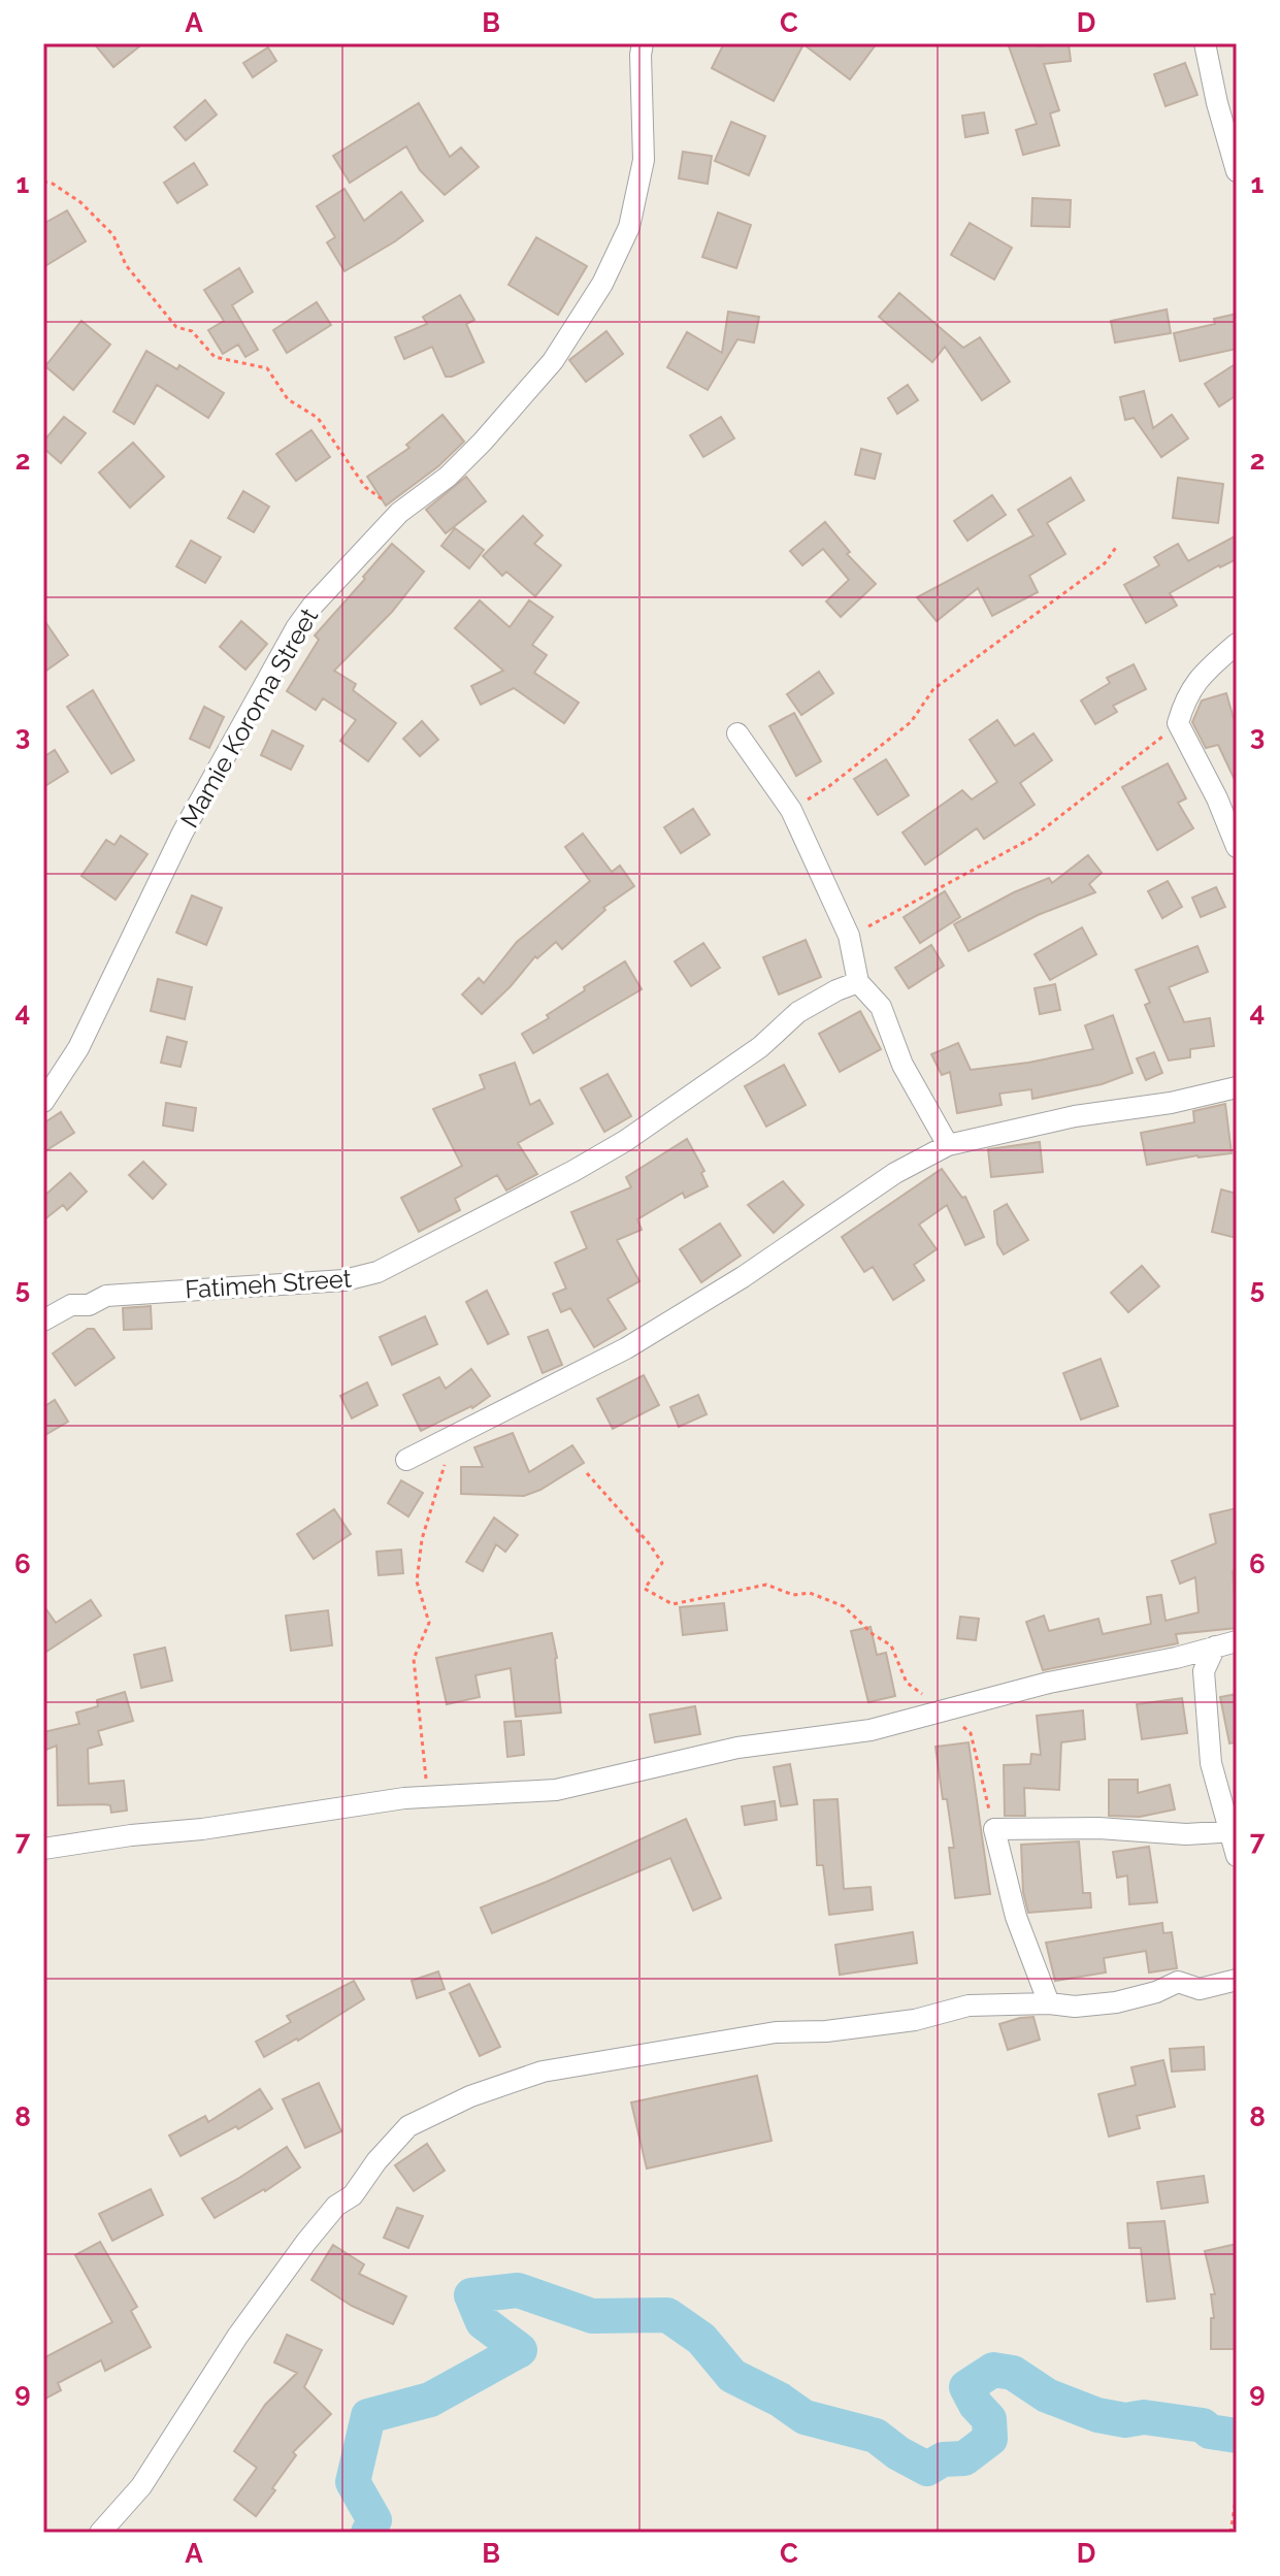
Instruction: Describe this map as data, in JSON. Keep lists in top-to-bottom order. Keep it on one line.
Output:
{"streets":{"street":["Mamie Koroma Street","Fatimeh Street"]},"grid":{"columns":["A","B","C","D"],"rows":["1","2","3","4","5","6","7","8","9"]}}
